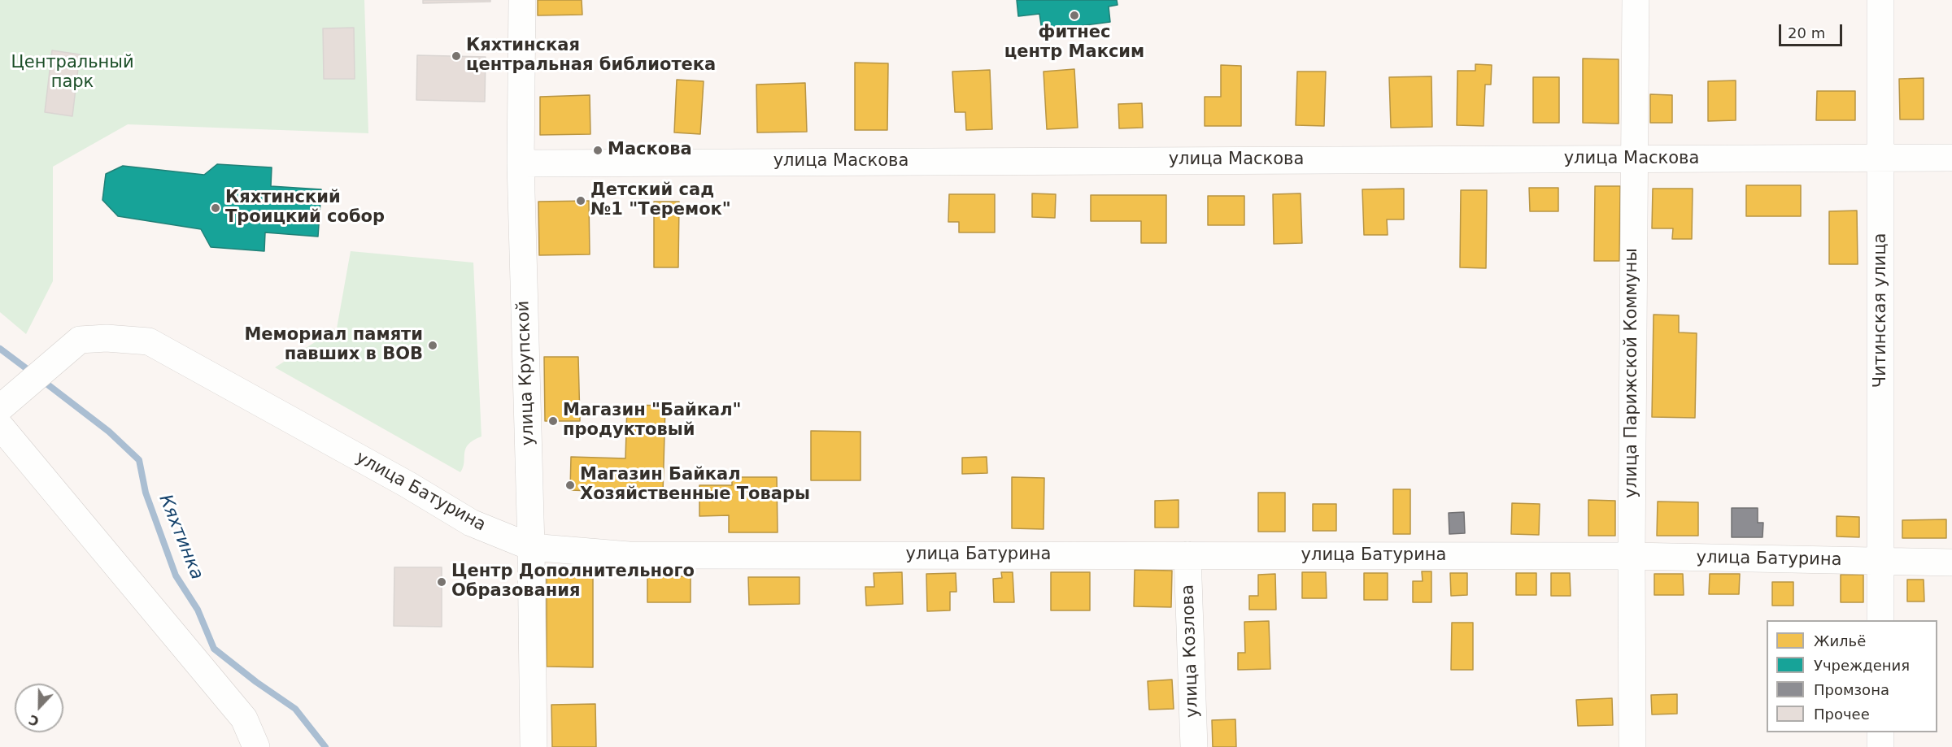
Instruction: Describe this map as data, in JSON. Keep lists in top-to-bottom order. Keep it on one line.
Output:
{"streets":{"street":["улица Маскова","Читинская улица","улица Крупской","улица Парижской Коммуны","улица Батурина","улица Козлова"]},"crossings":[["улица Маскова","Читинская улица"],["улица Маскова","улица Крупской"],["улица Маскова","улица Парижской Коммуны"],["Читинская улица","улица Батурина"],["улица Крупской","улица Батурина"],["улица Парижской Коммуны","улица Батурина"],["улица Батурина","улица Козлова"]],"water":["Кяхтинка"],"parks":["Центральный парк"],"places":["фитнес центр Максим","Кяхтинская центральная библиотека","Маскова","Детский сад №1 \"Теремок\"","Кяхтинский Троицкий собор","Мемориал памяти павших в ВОВ","Магазин \"Байкал\" продуктовый","Магазин Байкал Хозяйственные Товары","Центр Дополнительного Образования"],"legend":["Жильё","Учреждения","Промзона","Прочее"],"scale_bar":"20 m","north":"bottom"}
